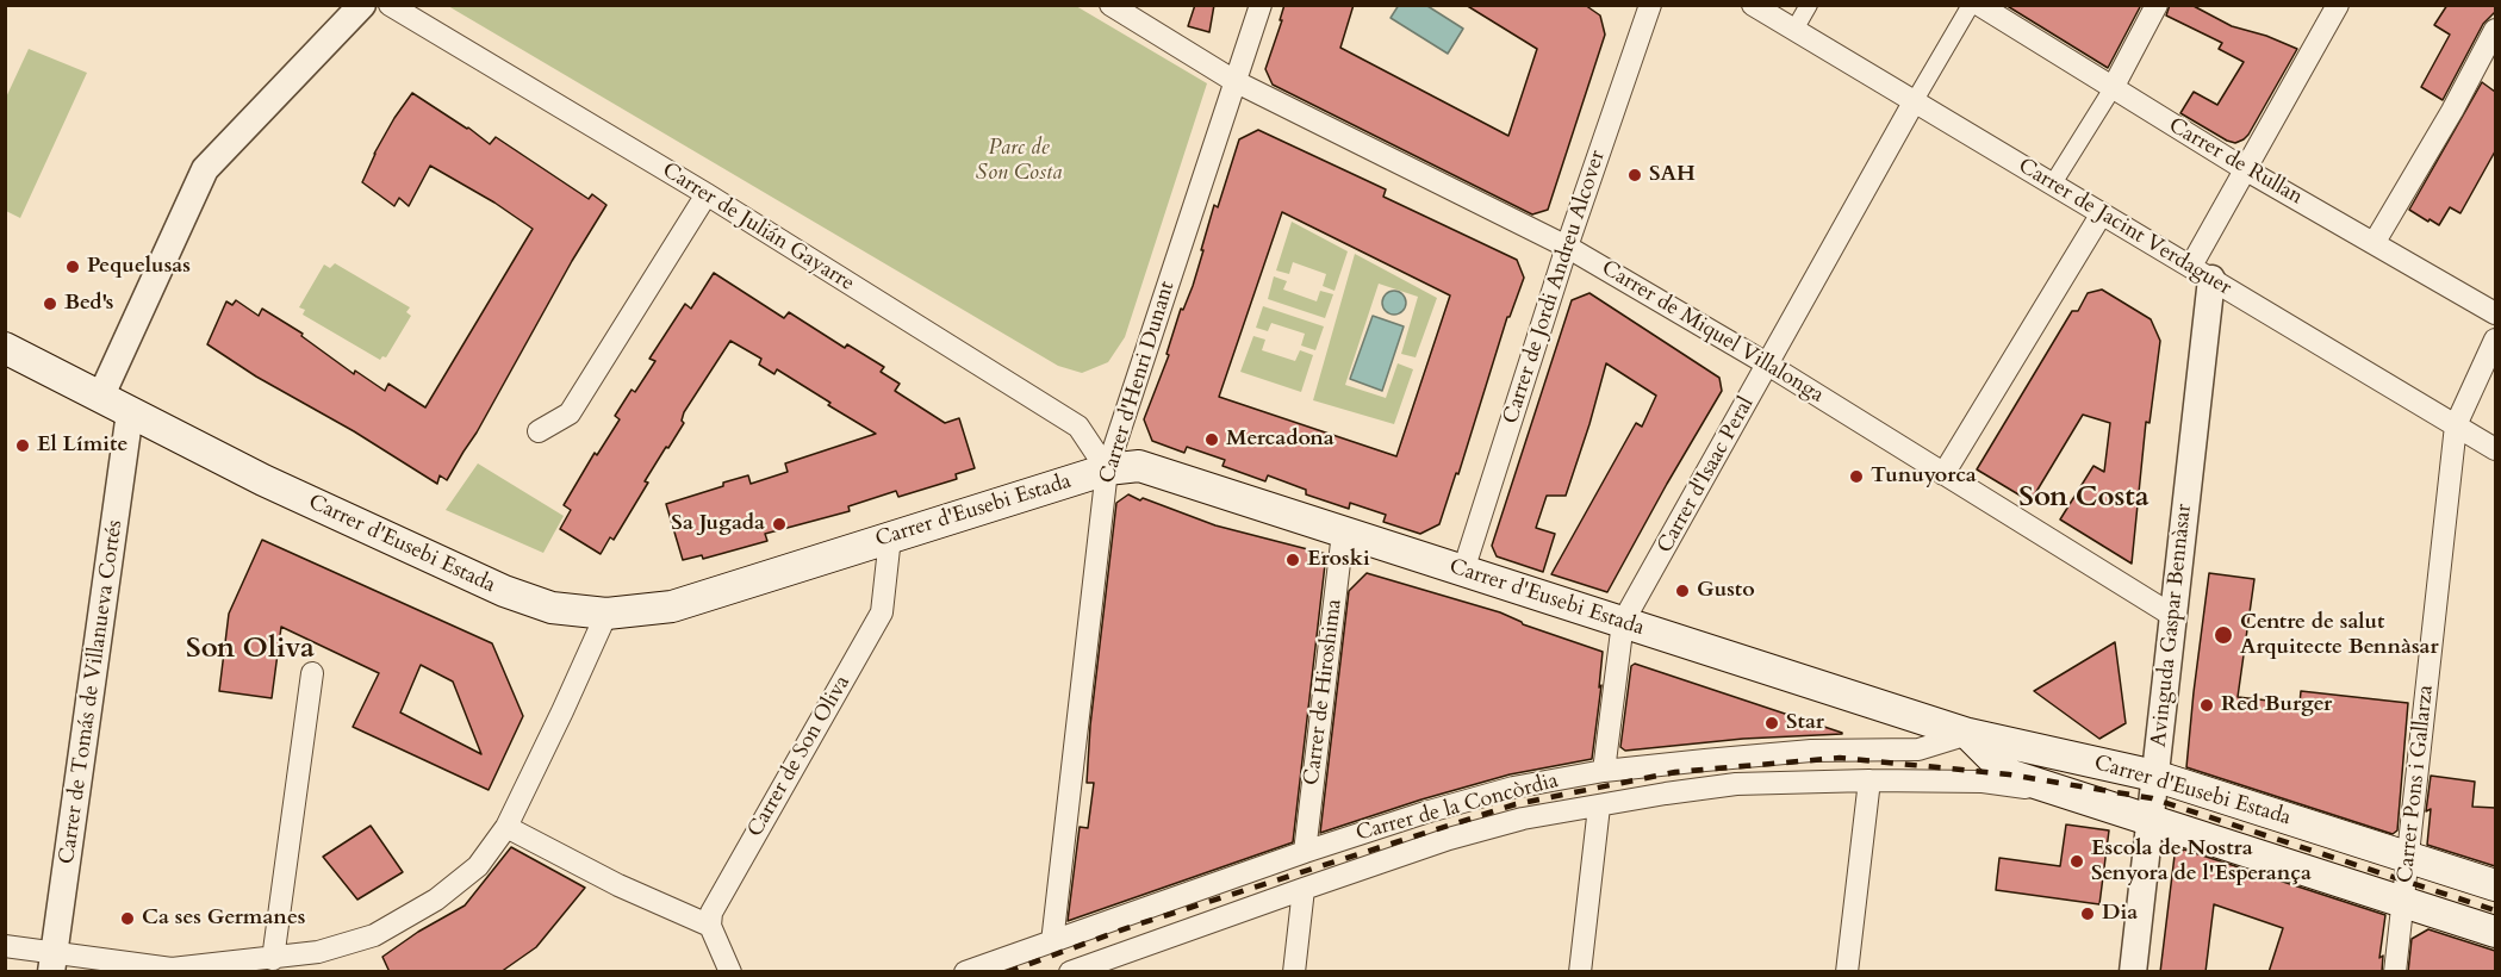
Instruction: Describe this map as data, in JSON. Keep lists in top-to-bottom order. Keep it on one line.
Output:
{"streets":{"main road":["Carrer d'Eusebi Estada"],"street":["Carrer de Rullan","Carrer de Julián Gayarre","Carrer de Jacint Verdaguer","Carrer de Jordi Andreu Alcover","Carrer de Miquel Villalonga","Carrer d'Henri Dunant","Carrer d'Isaac Peral","Avinguda Gaspar Bennàsar","Carrer de Tomás de Villanueva Cortés","Carrer de Hiroshima","Carrer de Son Oliva","Carrer Pons i Gallarza","Carrer de la Concòrdia"]},"crossings":[["Carrer de Julián Gayarre","Carrer d'Henri Dunant"],["Carrer de Julián Gayarre","Carrer d'Eusebi Estada"],["Carrer de Jacint Verdaguer","Carrer d'Isaac Peral"],["Carrer de Jacint Verdaguer","Avinguda Gaspar Bennàsar"],["Carrer de Jacint Verdaguer","Carrer Pons i Gallarza"],["Carrer de Jordi Andreu Alcover","Carrer de Miquel Villalonga"],["Carrer de Jordi Andreu Alcover","Carrer d'Eusebi Estada"],["Carrer de Miquel Villalonga","Carrer d'Henri Dunant"],["Carrer de Miquel Villalonga","Carrer d'Isaac Peral"],["Carrer de Miquel Villalonga","Avinguda Gaspar Bennàsar"],["Carrer d'Henri Dunant","Carrer d'Eusebi Estada"],["Carrer d'Henri Dunant","Carrer de la Concòrdia"],["Carrer d'Isaac Peral","Carrer d'Eusebi Estada"],["Carrer d'Eusebi Estada","Avinguda Gaspar Bennàsar"],["Carrer d'Eusebi Estada","Carrer de Tomás de Villanueva Cortés"],["Carrer d'Eusebi Estada","Carrer de Hiroshima"],["Carrer d'Eusebi Estada","Carrer de Son Oliva"],["Carrer d'Eusebi Estada","Carrer Pons i Gallarza"],["Carrer d'Eusebi Estada","Carrer de la Concòrdia"],["Carrer de Hiroshima","Carrer de la Concòrdia"]],"districts":["Son Costa","Son Oliva"],"parks":["Parc de Son Costa"],"places":["SAH","Pequelusas","Bed's","Mercadona","El Límite","Tunuyorca","Sa Jugada","Eroski","Gusto","Centre de salut Arquitecte Bennàsar","Red Burger","Star","Escola de Nostra Senyora de l'Esperança","Dia","Ca ses Germanes"]}
